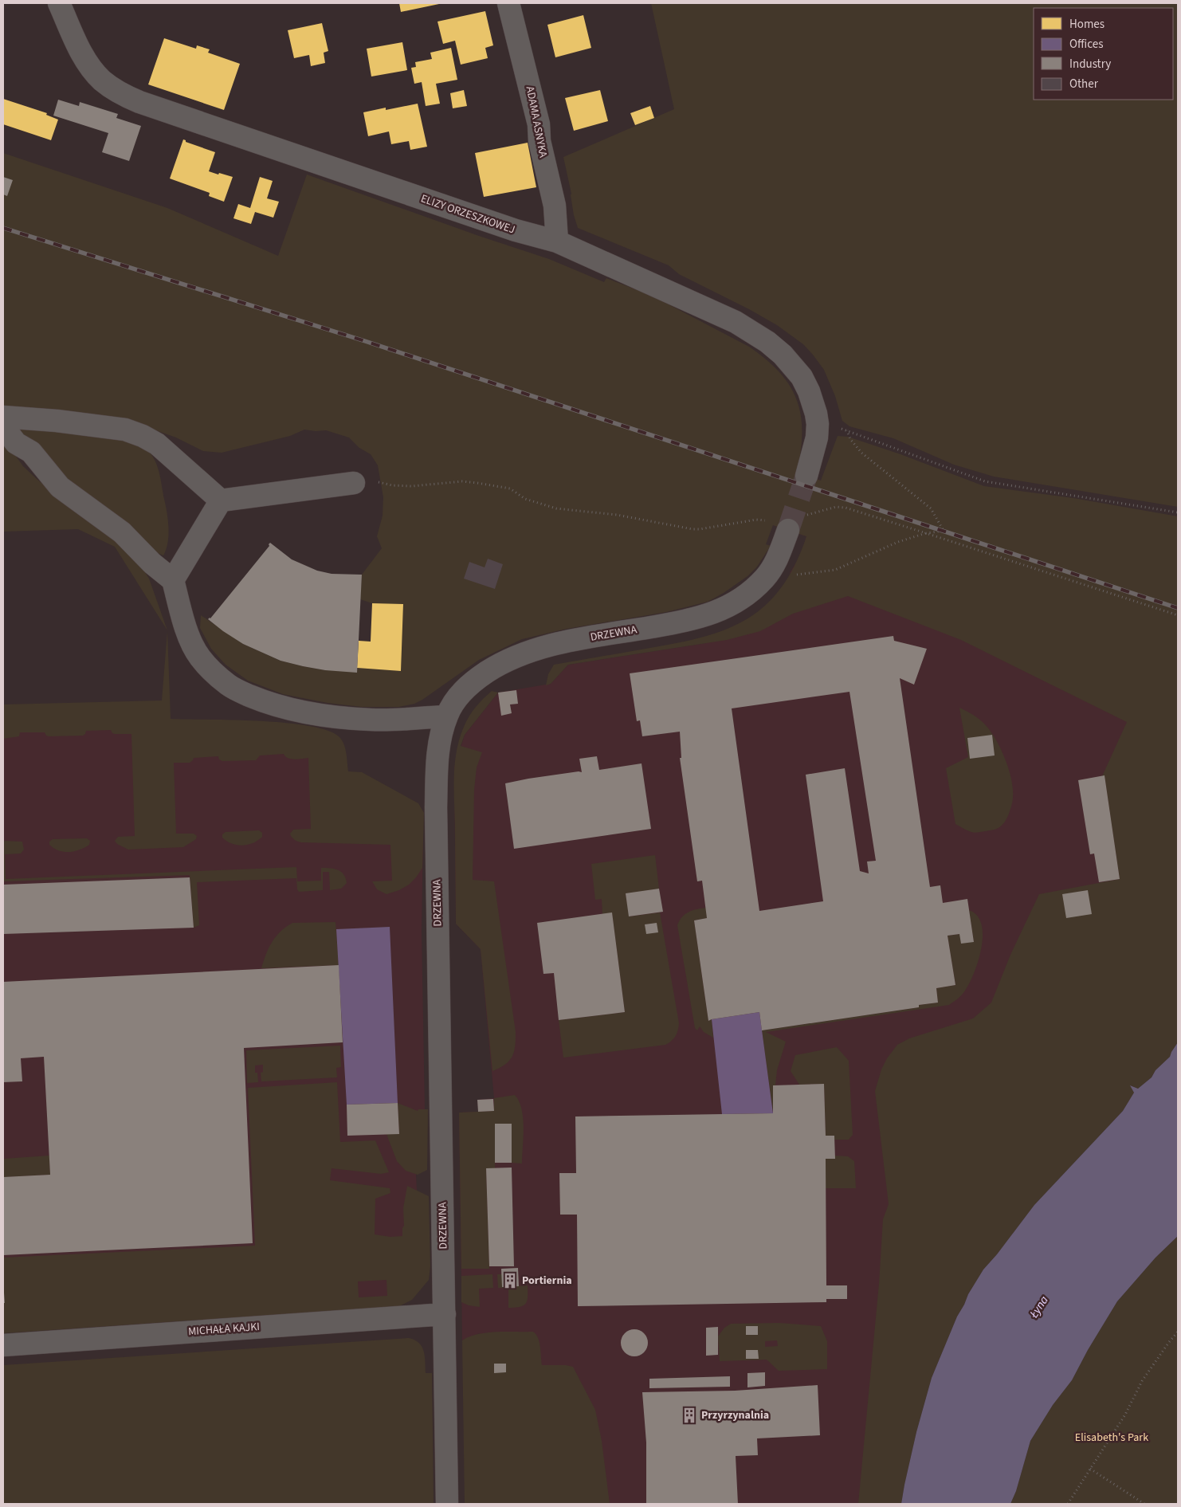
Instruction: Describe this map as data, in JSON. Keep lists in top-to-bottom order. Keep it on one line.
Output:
{"streets":{"street":["ADAMA ASNYKA","ELIZY ORZESZKOWEJ","DRZEWNA","MICHAŁA KAJKI"]},"crossings":[["ADAMA ASNYKA","ELIZY ORZESZKOWEJ"],["DRZEWNA","MICHAŁA KAJKI"]],"water":["Łyna"],"parks":["Elisabeth's Park"],"places":{"building":["Portiernia","Przyrzynalnia"]},"legend":["Homes","Offices","Industry","Other"]}
